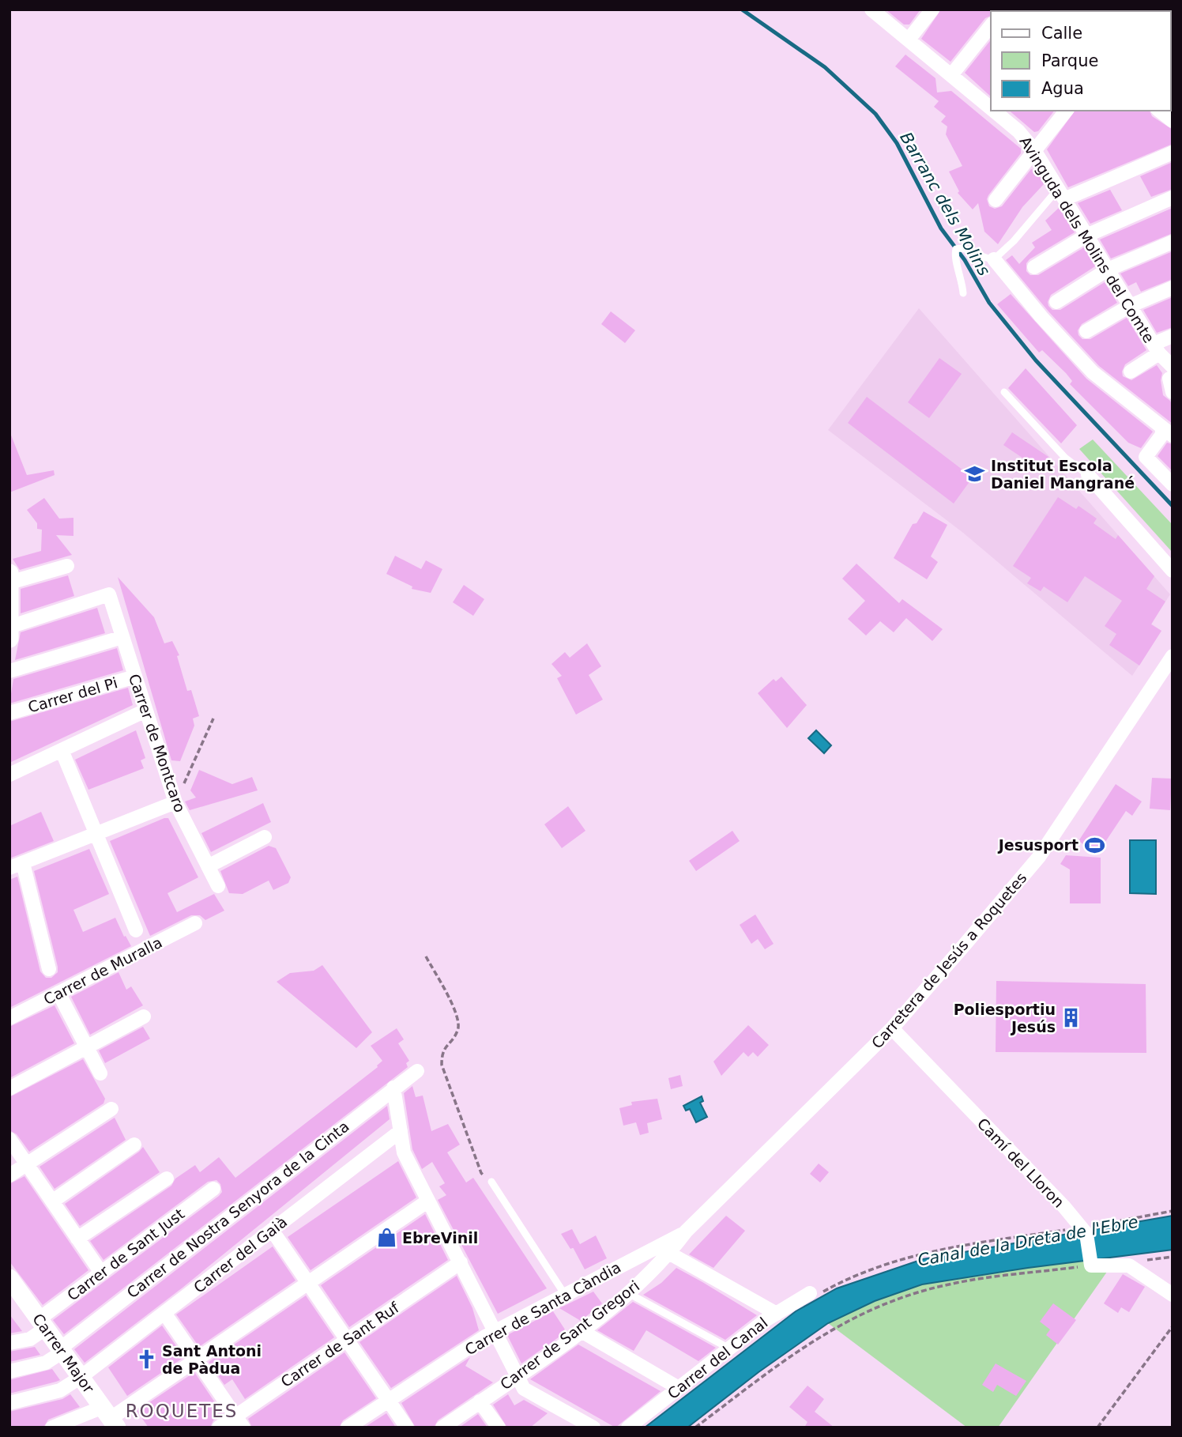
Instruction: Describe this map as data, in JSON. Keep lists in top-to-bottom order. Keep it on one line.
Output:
{"streets":{"street":["Avinguda dels Molins del Comte","Carrer del Pi","Carrer de Montcaro","Carretera de Jesús a Roquetes","Carrer de Muralla","Camí del Lloron","Carrer de Nostra Senyora de la Cinta","Carrer de Sant Just","Carrer del Gaià","Carrer de Santa Càndia","Carrer de Sant Gregori","Carrer de Sant Ruf","Carrer Major","Carrer del Canal"]},"crossings":[["Carrer del Pi","Carrer de Montcaro"],["Carretera de Jesús a Roquetes","Camí del Lloron"],["Carretera de Jesús a Roquetes","Carrer de Santa Càndia"],["Carretera de Jesús a Roquetes","Carrer de Sant Gregori"],["Carrer de Nostra Senyora de la Cinta","Carrer Major"],["Carrer de Sant Just","Carrer Major"],["Carrer del Gaià","Carrer Major"],["Carrer de Santa Càndia","Carrer de Sant Gregori"]],"districts":["ROQUETES"],"water":["Barranc dels Molins","Canal de la Dreta de l'Ebre"],"places":{"school or university":["Institut Escola Daniel Mangrané"],"sports":["Jesusport"],"building":["Poliesportiu Jesús"],"shop":["EbreVinil"],"church":["Sant Antoni de Pàdua"]},"legend":["Calle","Parque","Agua"]}
